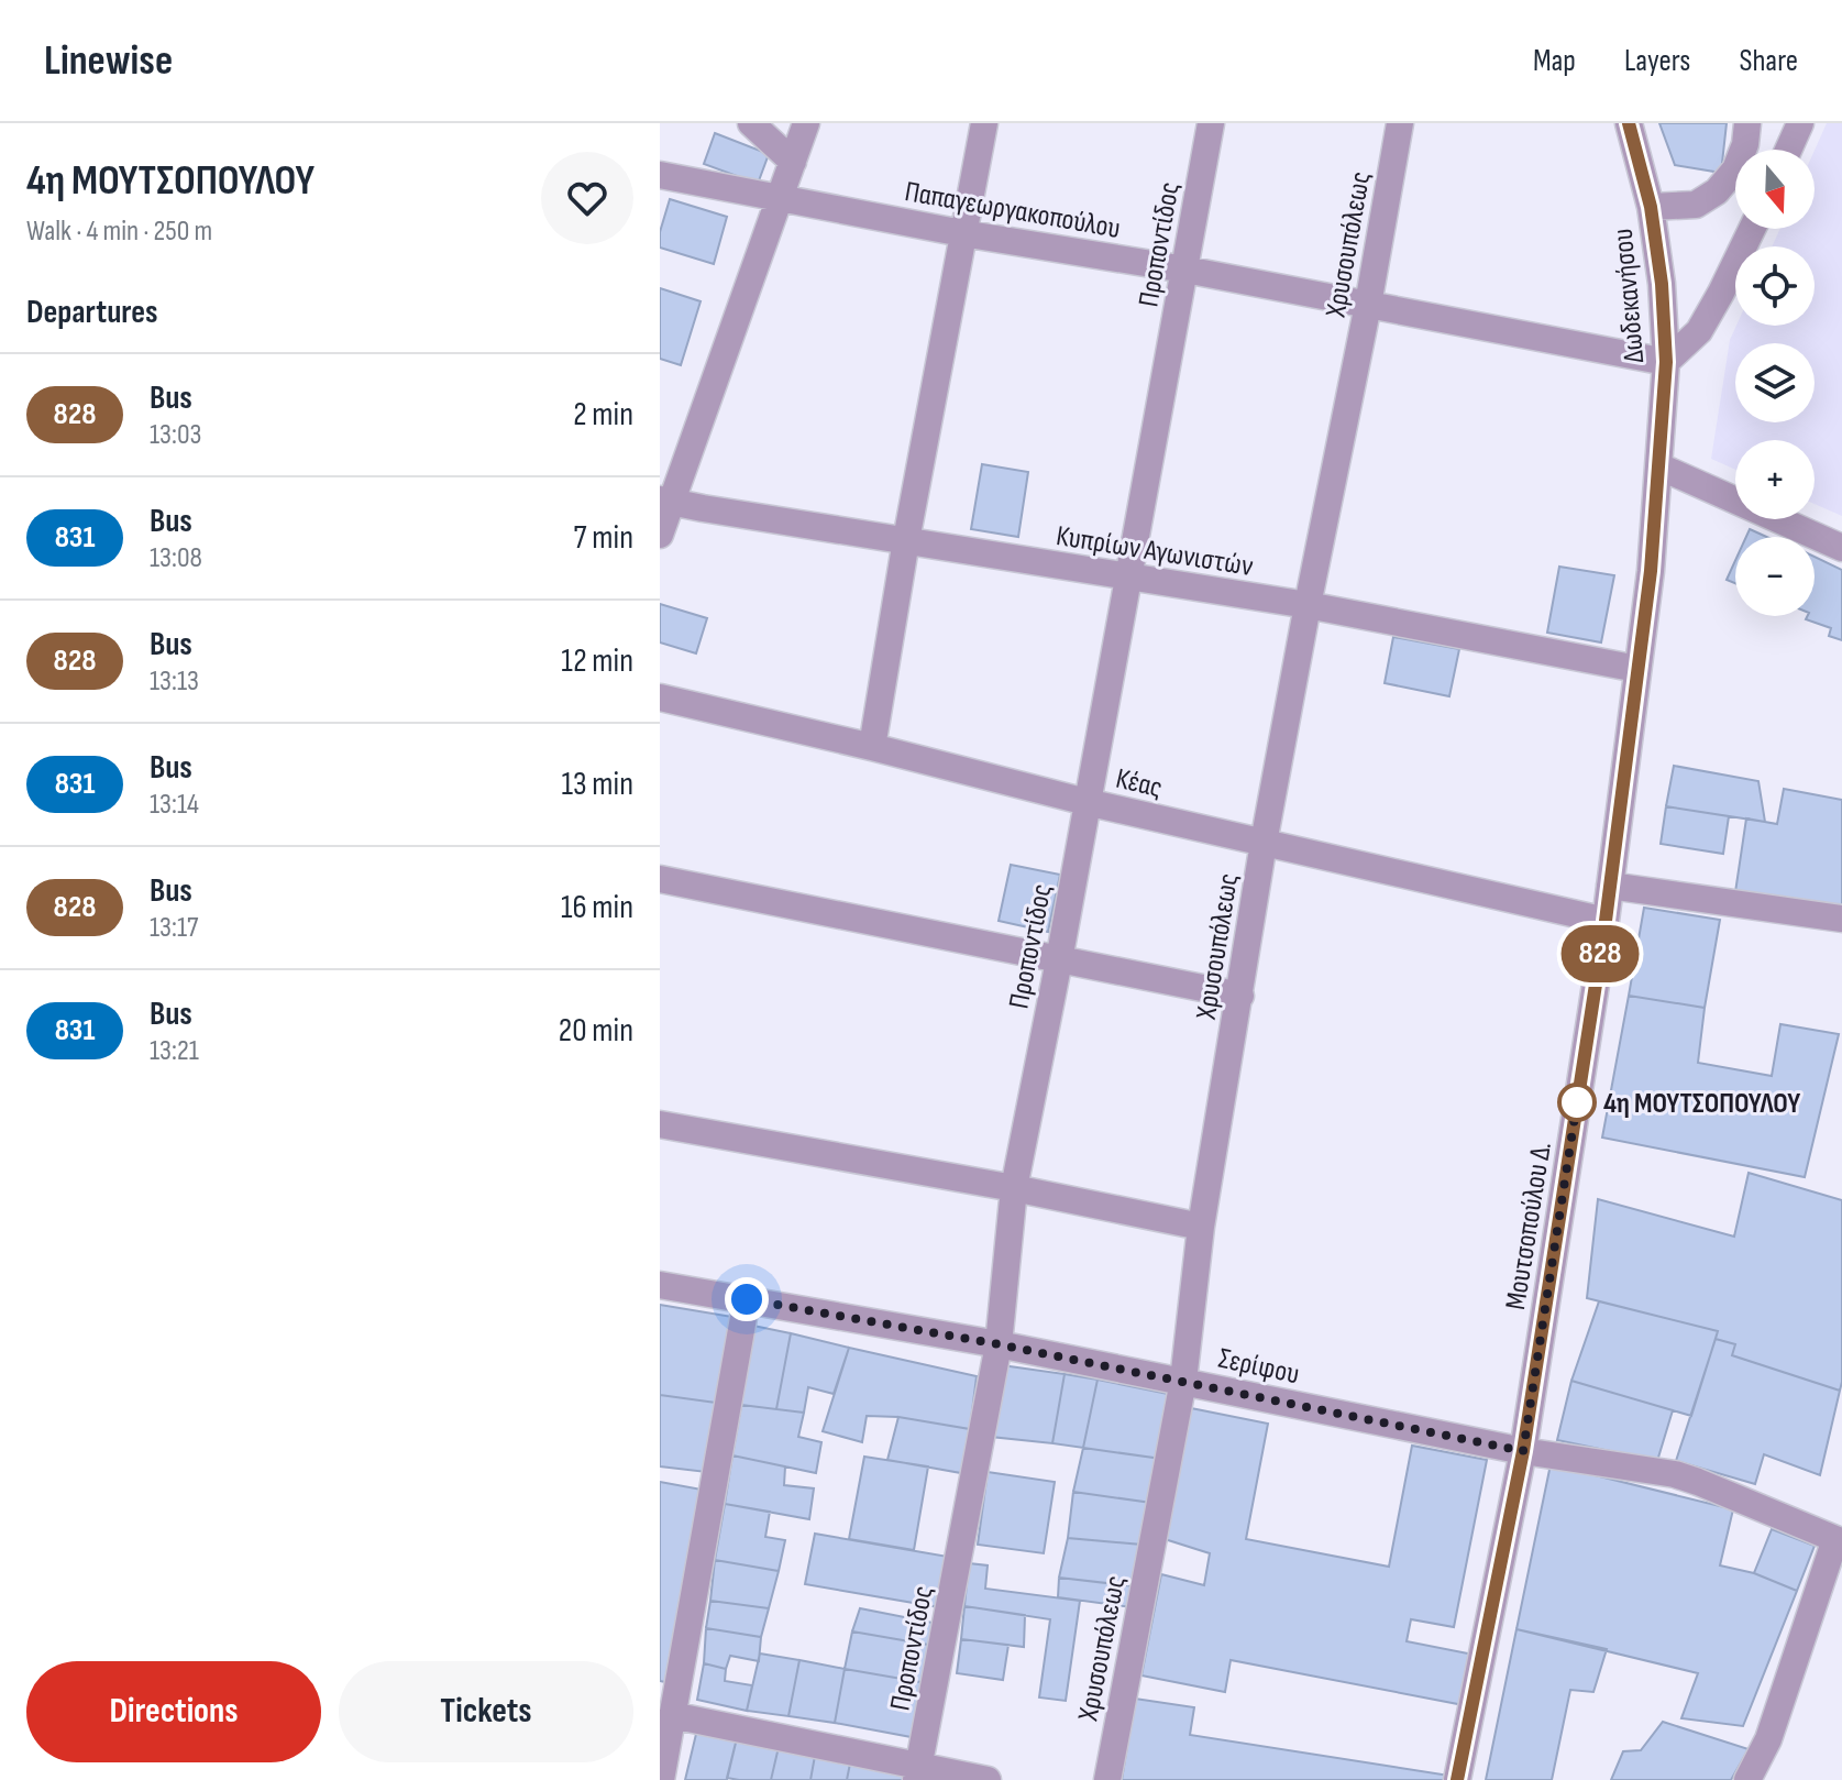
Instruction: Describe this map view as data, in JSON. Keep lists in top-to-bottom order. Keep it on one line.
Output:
{"streets":{"street":["Παπαγεωργακοπούλου","Προποντίδος","Χρυσουπόλεως","Δωδεκανήσου","Κυπρίων Αγωνιστών","Κέας","Μουτσοπούλου Δ.","Σερίφου"]},"crossings":[["Παπαγεωργακοπούλου","Προποντίδος"],["Παπαγεωργακοπούλου","Χρυσουπόλεως"],["Παπαγεωργακοπούλου","Δωδεκανήσου"],["Προποντίδος","Κυπρίων Αγωνιστών"],["Προποντίδος","Κέας"],["Προποντίδος","Σερίφου"],["Χρυσουπόλεως","Κυπρίων Αγωνιστών"],["Χρυσουπόλεως","Κέας"],["Χρυσουπόλεως","Σερίφου"],["Δωδεκανήσου","Μουτσοπούλου Δ."],["Κυπρίων Αγωνιστών","Μουτσοπούλου Δ."],["Κέας","Μουτσοπούλου Δ."],["Μουτσοπούλου Δ.","Σερίφου"]],"places":["4η ΜΟΥΤΣΟΠΟΥΛΟΥ"],"lines":["bus line 828"],"north":"bottom","page":{"header":"Linewise","nav":["Map","Layers","Share"],"heading":[["4η ΜΟΥΤΣΟΠΟΥΛΟΥ","Walk · 4 min · 250 m"],"Departures"],"on_map":"828","map_buttons":["+","−"],"list":[{"mark":"828","name":"Bus","note":"13:03","value":"2 min"},{"mark":"831","name":"Bus","note":"13:08","value":"7 min"},{"mark":"828","name":"Bus","note":"13:13","value":"12 min"},{"mark":"831","name":"Bus","note":"13:14","value":"13 min"},{"mark":"828","name":"Bus","note":"13:17","value":"16 min"},{"mark":"831","name":"Bus","note":"13:21","value":"20 min"}],"buttons":["Directions","Tickets"]}}
